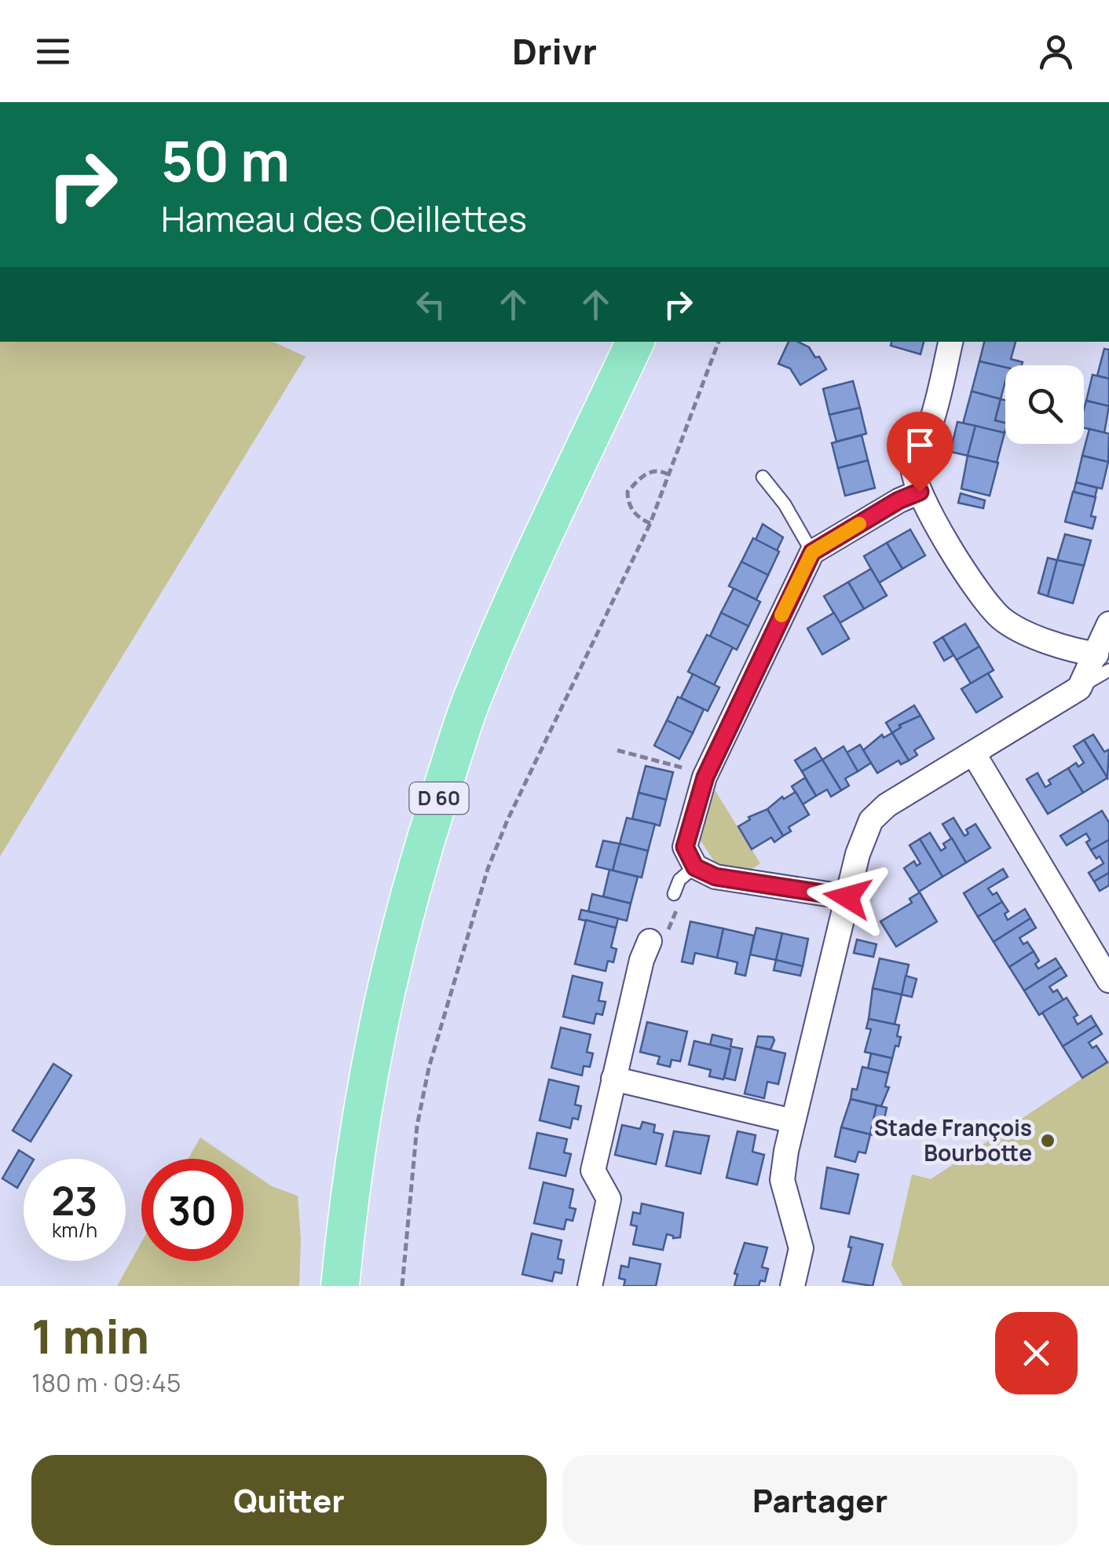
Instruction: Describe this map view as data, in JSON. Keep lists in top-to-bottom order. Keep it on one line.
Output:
{"streets":{"main road":["D 60"]},"places":["Stade François Bourbotte"],"page":{"header":"Drivr","turn":["50 m","Hameau des Oeillettes"],"speed":"23 km/h","limit":"30","heading":["1 min","180 m · 09:45"],"buttons":["Quitter","Partager"]}}
